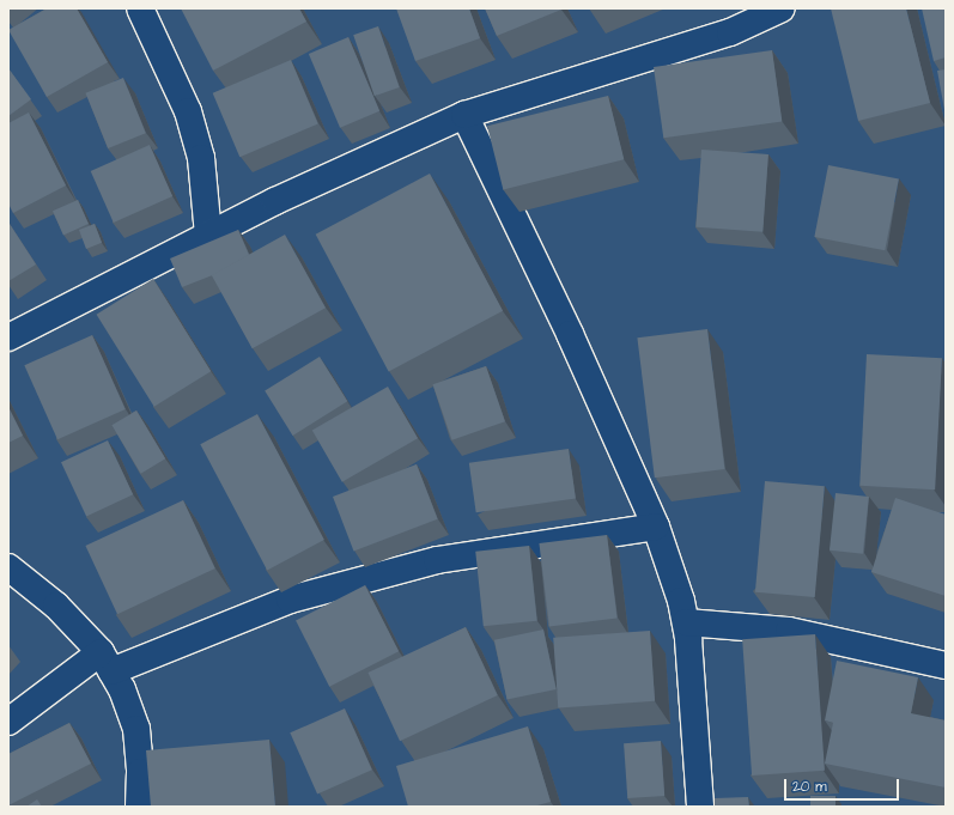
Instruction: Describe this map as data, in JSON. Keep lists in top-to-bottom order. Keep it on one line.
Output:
{"scale_bar":"20 m"}
